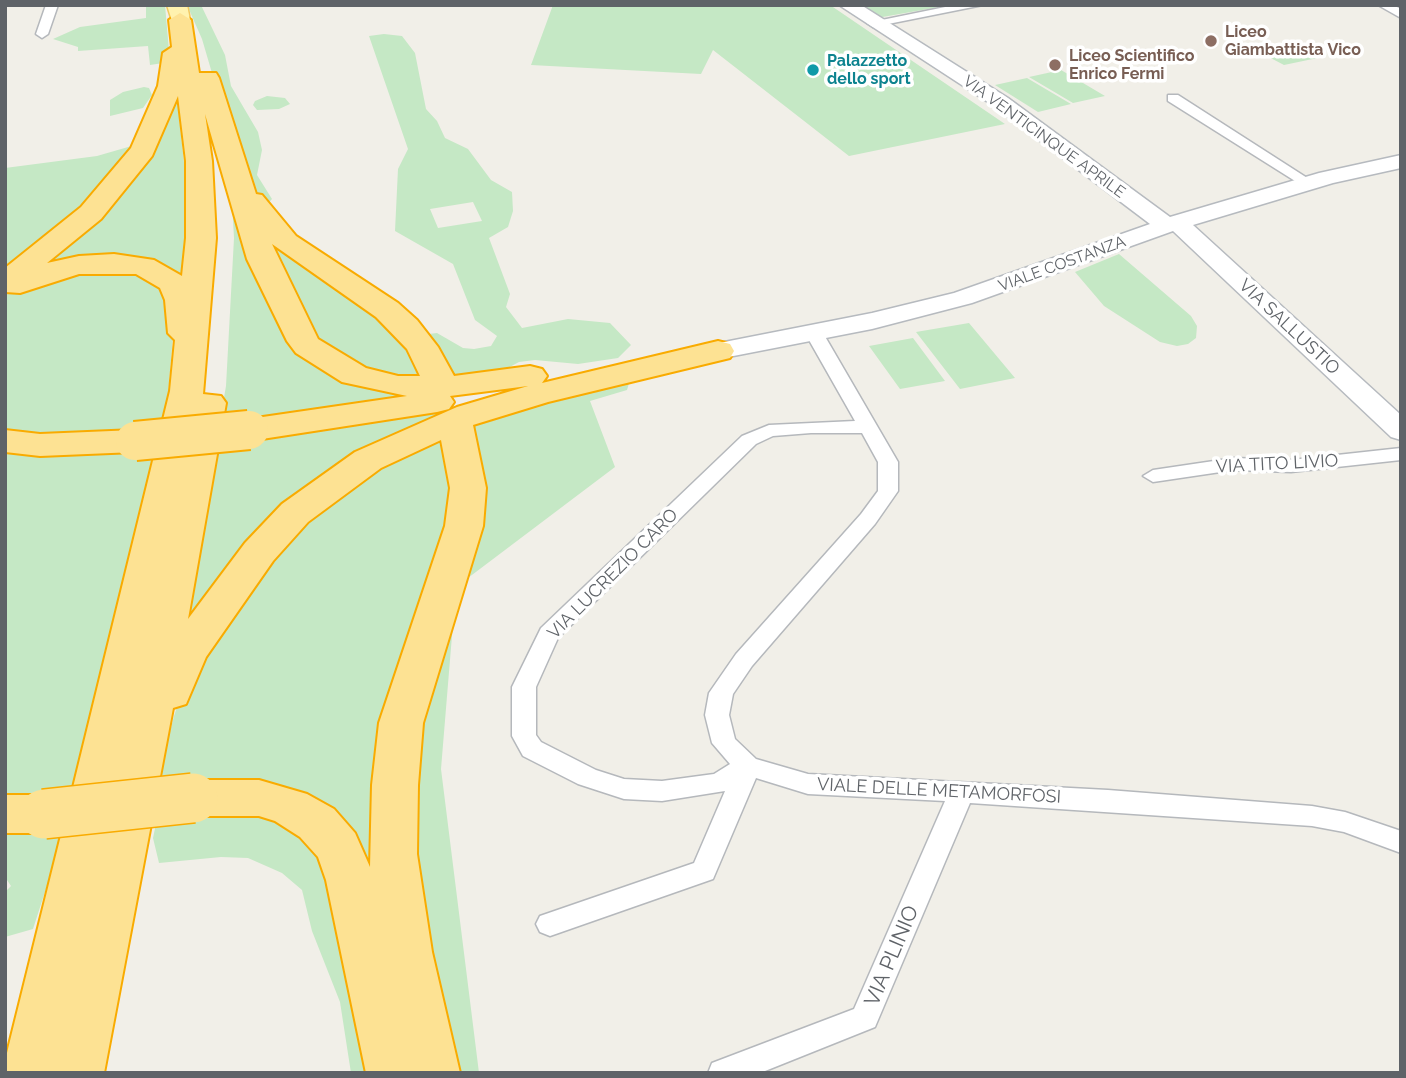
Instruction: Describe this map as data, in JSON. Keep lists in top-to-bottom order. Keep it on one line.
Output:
{"streets":{"street":["VIA VENTICINQUE APRILE","VIALE COSTANZA","VIA SALLUSTIO","VIA TITO LIVIO","VIA LUCREZIO CARO","VIALE DELLE METAMORFOSI","VIA PLINIO"]},"crossings":[["VIA VENTICINQUE APRILE","VIALE COSTANZA"],["VIA VENTICINQUE APRILE","VIA SALLUSTIO"],["VIALE COSTANZA","VIA SALLUSTIO"],["VIALE COSTANZA","VIALE DELLE METAMORFOSI"],["VIA LUCREZIO CARO","VIALE DELLE METAMORFOSI"],["VIALE DELLE METAMORFOSI","VIA PLINIO"]],"places":["Liceo Giambattista Vico","Liceo Scientifico Enrico Fermi","Palazzetto dello sport"]}
